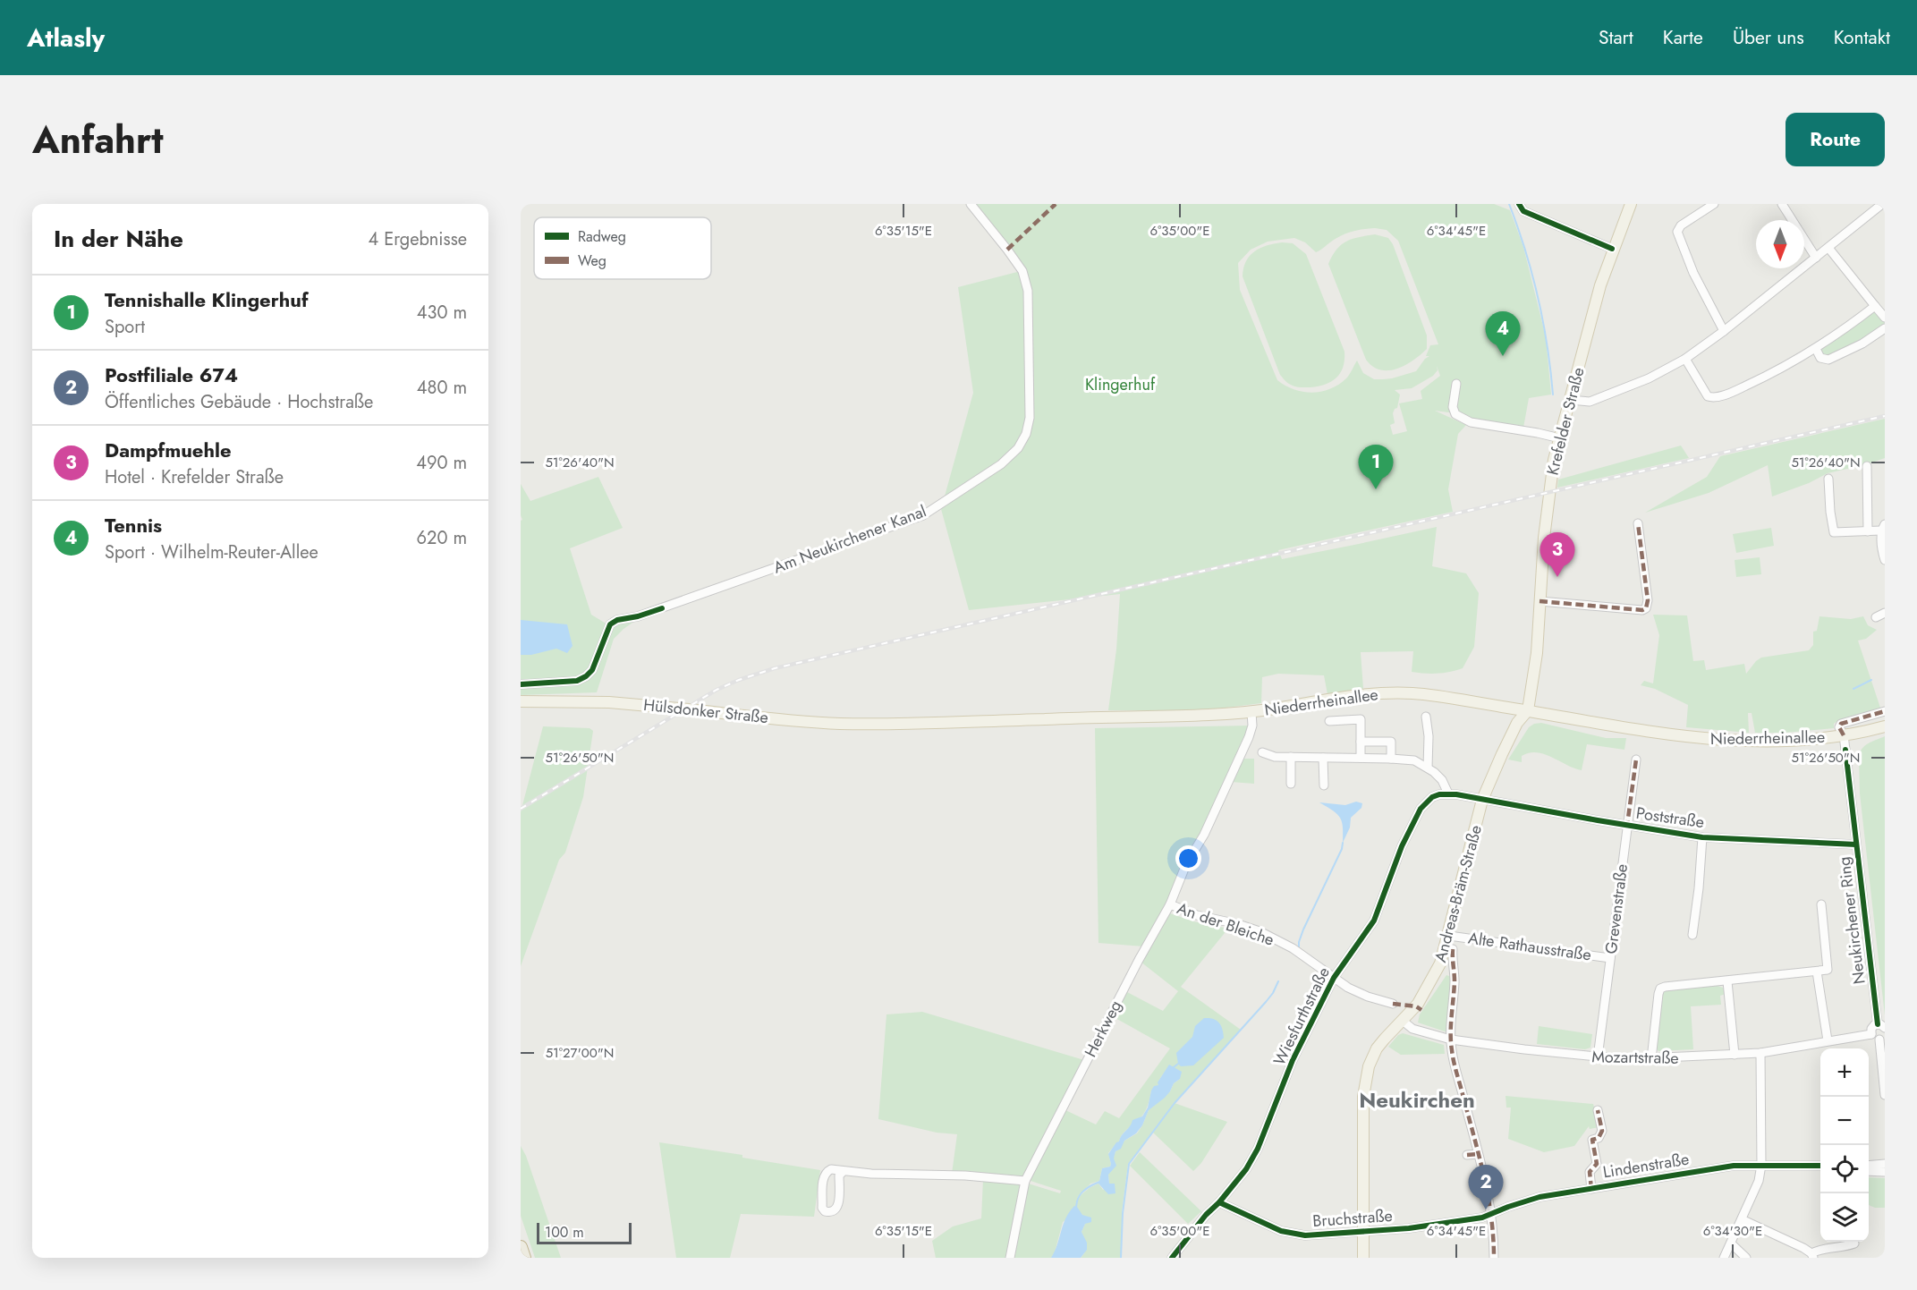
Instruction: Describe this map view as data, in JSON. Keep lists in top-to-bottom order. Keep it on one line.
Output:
{"streets":{"main road":["Krefelder Straße","Niederrheinallee","Hülsdonker Straße","Andreas-Bräm-Straße"],"street":["Am Neukirchener Kanal","Poststraße","Grevenstraße","Neukirchener Ring","An der Bleiche","Alte Rathausstraße","Wiesfurthstraße","Herkweg","Mozartstraße","Lindenstraße","Bruchstraße"]},"crossings":[["Krefelder Straße","Niederrheinallee"],["Krefelder Straße","Andreas-Bräm-Straße"],["Niederrheinallee","Hülsdonker Straße"],["Niederrheinallee","Andreas-Bräm-Straße"],["Niederrheinallee","Neukirchener Ring"],["Niederrheinallee","Herkweg"],["Poststraße","Andreas-Bräm-Straße"],["Poststraße","Grevenstraße"],["Poststraße","Neukirchener Ring"],["Andreas-Bräm-Straße","Alte Rathausstraße"],["Andreas-Bräm-Straße","Mozartstraße"],["Andreas-Bräm-Straße","Bruchstraße"],["Grevenstraße","Alte Rathausstraße"],["Grevenstraße","Mozartstraße"],["Neukirchener Ring","Mozartstraße"],["An der Bleiche","Wiesfurthstraße"],["An der Bleiche","Herkweg"],["Wiesfurthstraße","Bruchstraße"],["Lindenstraße","Bruchstraße"]],"districts":["Neukirchen"],"parks":["Klingerhuf"],"legend":["Radweg","Weg"],"scale_bar":"100 m","north":"bottom","page":{"header":"Atlasly","nav":["Start","Karte","Über uns","Kontakt"],"title":"Anfahrt","buttons":"Route","heading":["In der Nähe","4 Ergebnisse"],"list":[{"mark":"1","name":"Tennishalle Klingerhuf","note":"Sport","value":"430 m"},{"mark":"2","name":"Postfiliale 674","note":"Öffentliches Gebäude · Hochstraße","value":"480 m"},{"mark":"3","name":"Dampfmuehle","note":"Hotel · Krefelder Straße","value":"490 m"},{"mark":"4","name":"Tennis","note":"Sport · Wilhelm-Reuter-Allee","value":"620 m"}],"pins":["4","1","3","2"],"map_buttons":["+","−"],"scale":"100 m"},"coordinates":["6°35'15\"E","6°35'00\"E","6°34'45\"E","51°26'40\"N","51°26'50\"N","51°27'00\"N","6°34'30\"E"]}
